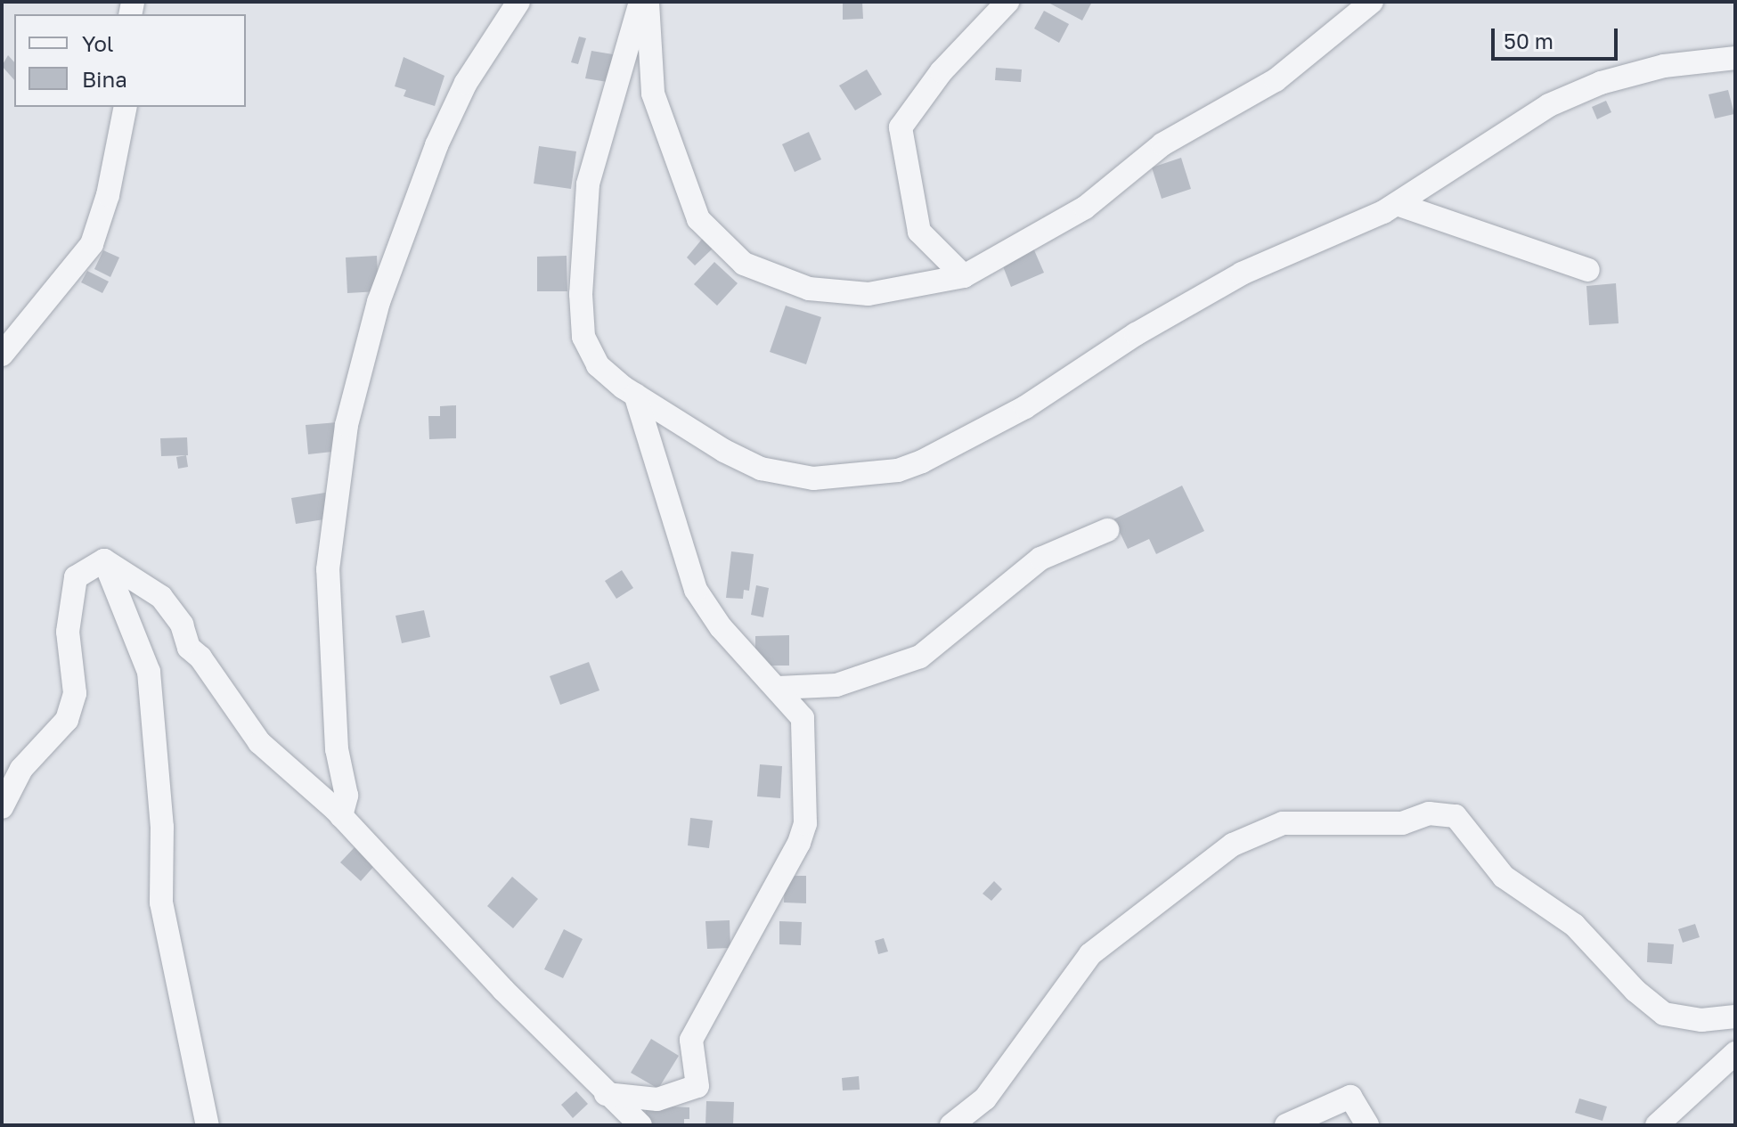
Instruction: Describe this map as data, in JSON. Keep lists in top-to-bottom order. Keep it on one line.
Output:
{"legend":["Yol","Bina"],"scale_bar":"50 m"}
